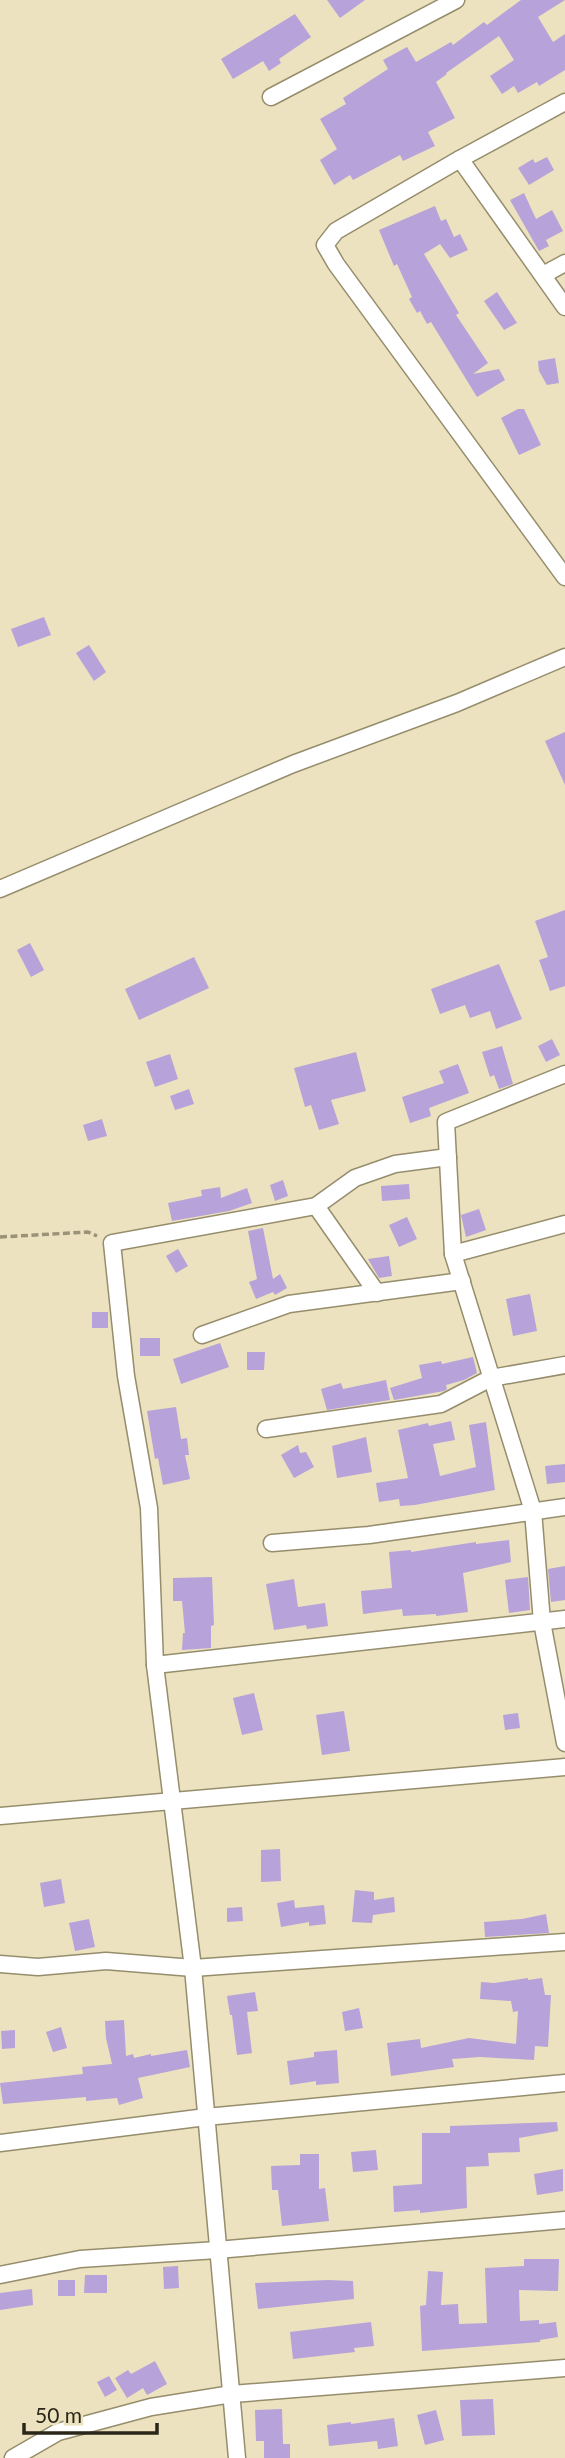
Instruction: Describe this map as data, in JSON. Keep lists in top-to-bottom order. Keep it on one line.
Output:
{"scale_bar":"50 m"}
